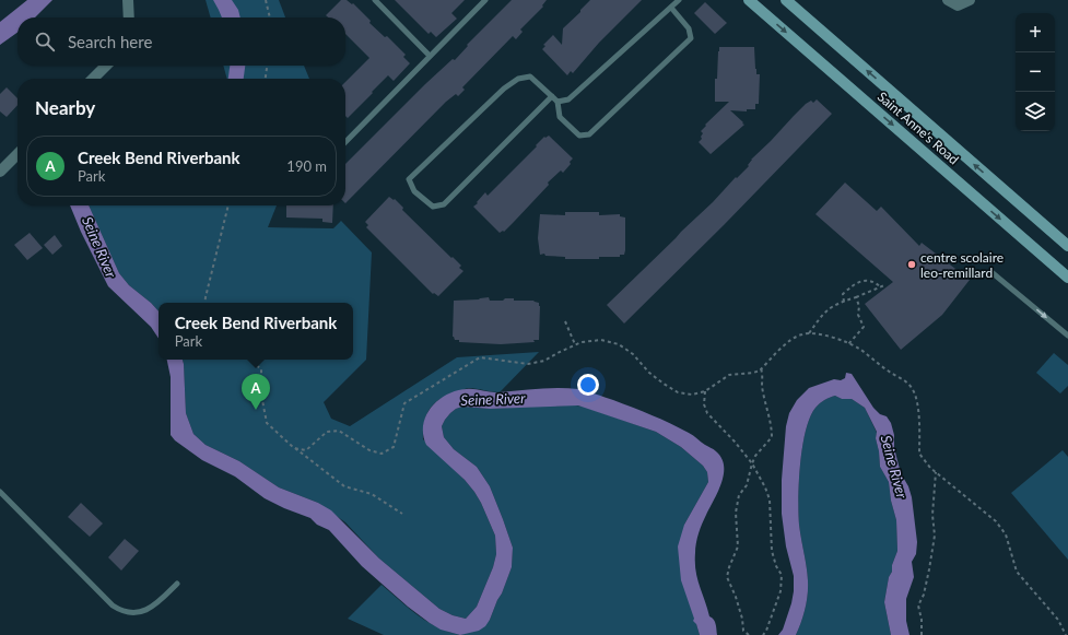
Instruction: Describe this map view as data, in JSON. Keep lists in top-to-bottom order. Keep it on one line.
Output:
{"streets":{"main road":["Saint Anne's Road"]},"water":["Seine River"],"places":["centre scolaire leo-remillard"],"page":{"map_buttons":["+","−"],"search":"Search here","heading":"Nearby","list":[{"mark":"A","name":"Creek Bend Riverbank","note":"Park","value":"190 m"}],"popup":["Creek Bend Riverbank","Park"],"pins":"A"}}
